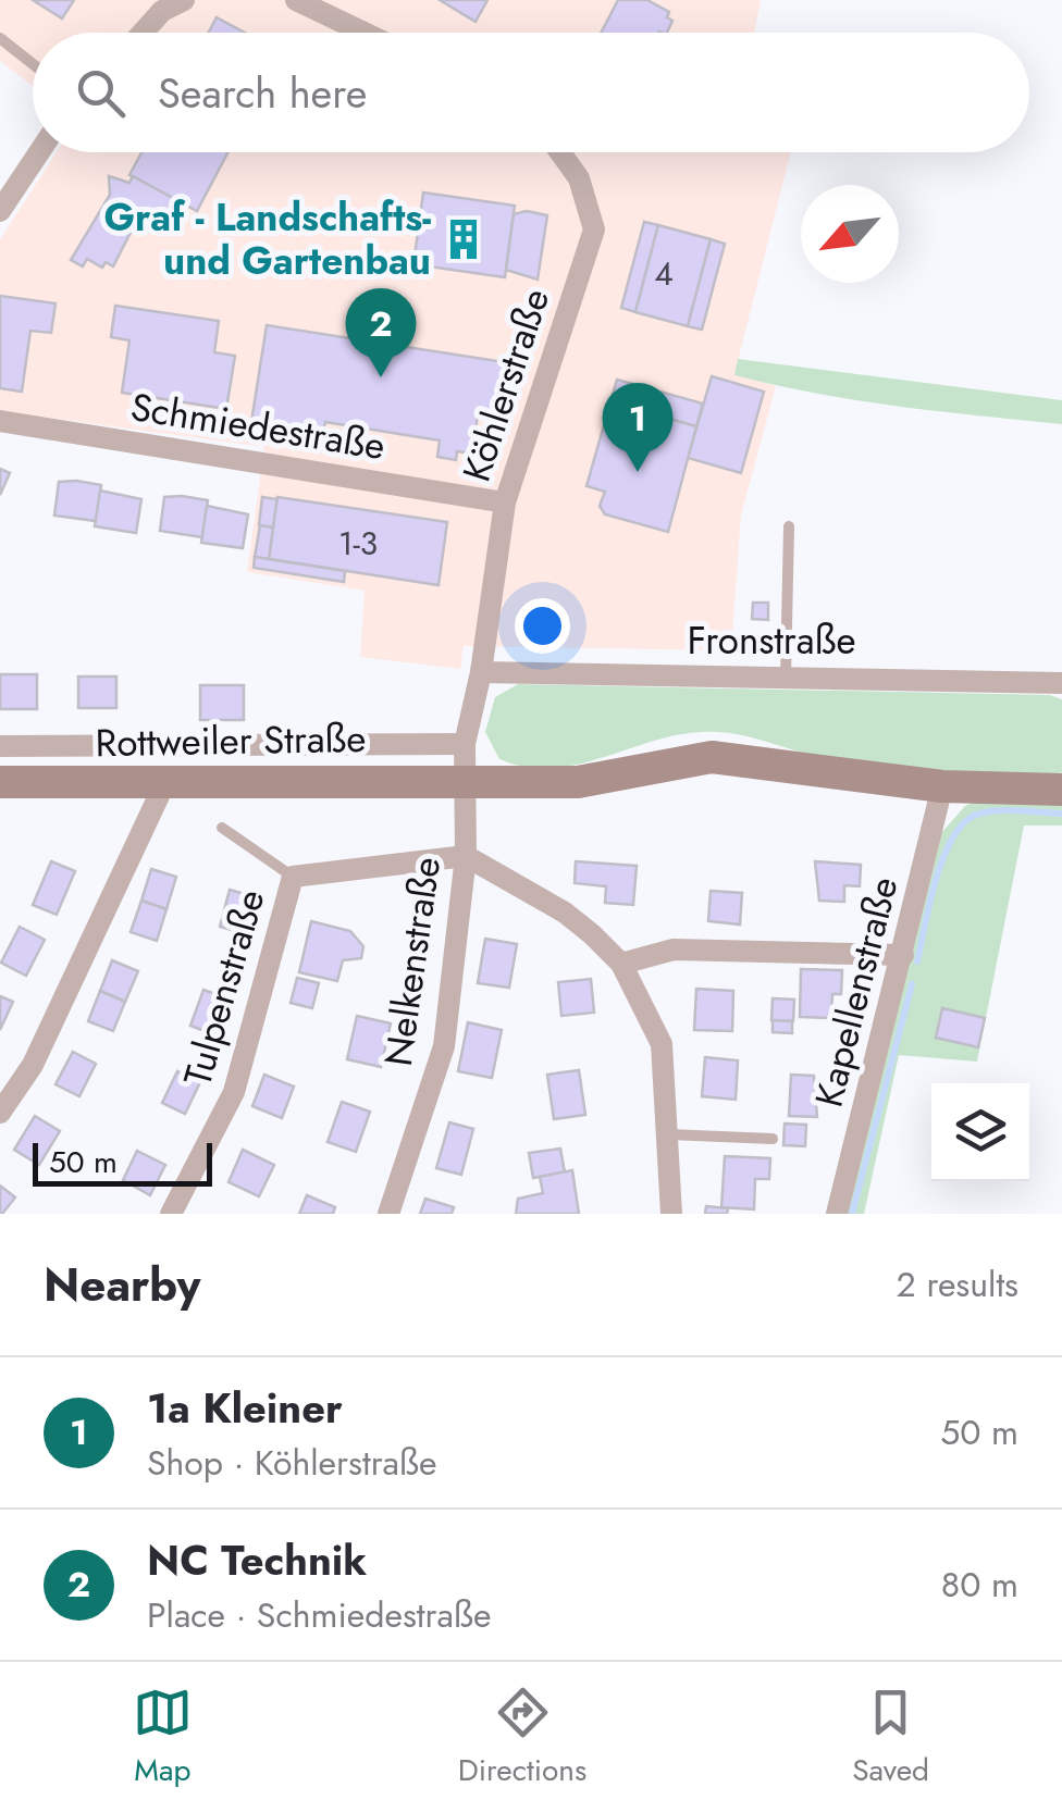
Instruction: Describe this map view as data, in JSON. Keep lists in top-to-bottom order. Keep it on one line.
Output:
{"streets":{"street":["Köhlerstraße","Schmiedestraße","Fronstraße","Rottweiler Straße","Nelkenstraße","Tulpenstraße","Kapellenstraße"]},"crossings":[["Köhlerstraße","Schmiedestraße"],["Köhlerstraße","Fronstraße"],["Rottweiler Straße","Nelkenstraße"],["Rottweiler Straße","Kapellenstraße"],["Nelkenstraße","Tulpenstraße"]],"places":{"building":["Graf - Landschafts- und Gartenbau"]},"house_numbers":["4","1-3"],"scale_bar":"50 m","north":"bottom left","page":{"search":"Search here","pins":["2","1"],"scale":"50 m","heading":["Nearby","2 results"],"list":[{"mark":"1","name":"1a Kleiner","note":"Shop · Köhlerstraße","value":"50 m"},{"mark":"2","name":"NC Technik","note":"Place · Schmiedestraße","value":"80 m"}],"nav":["Map","Directions","Saved"]}}
